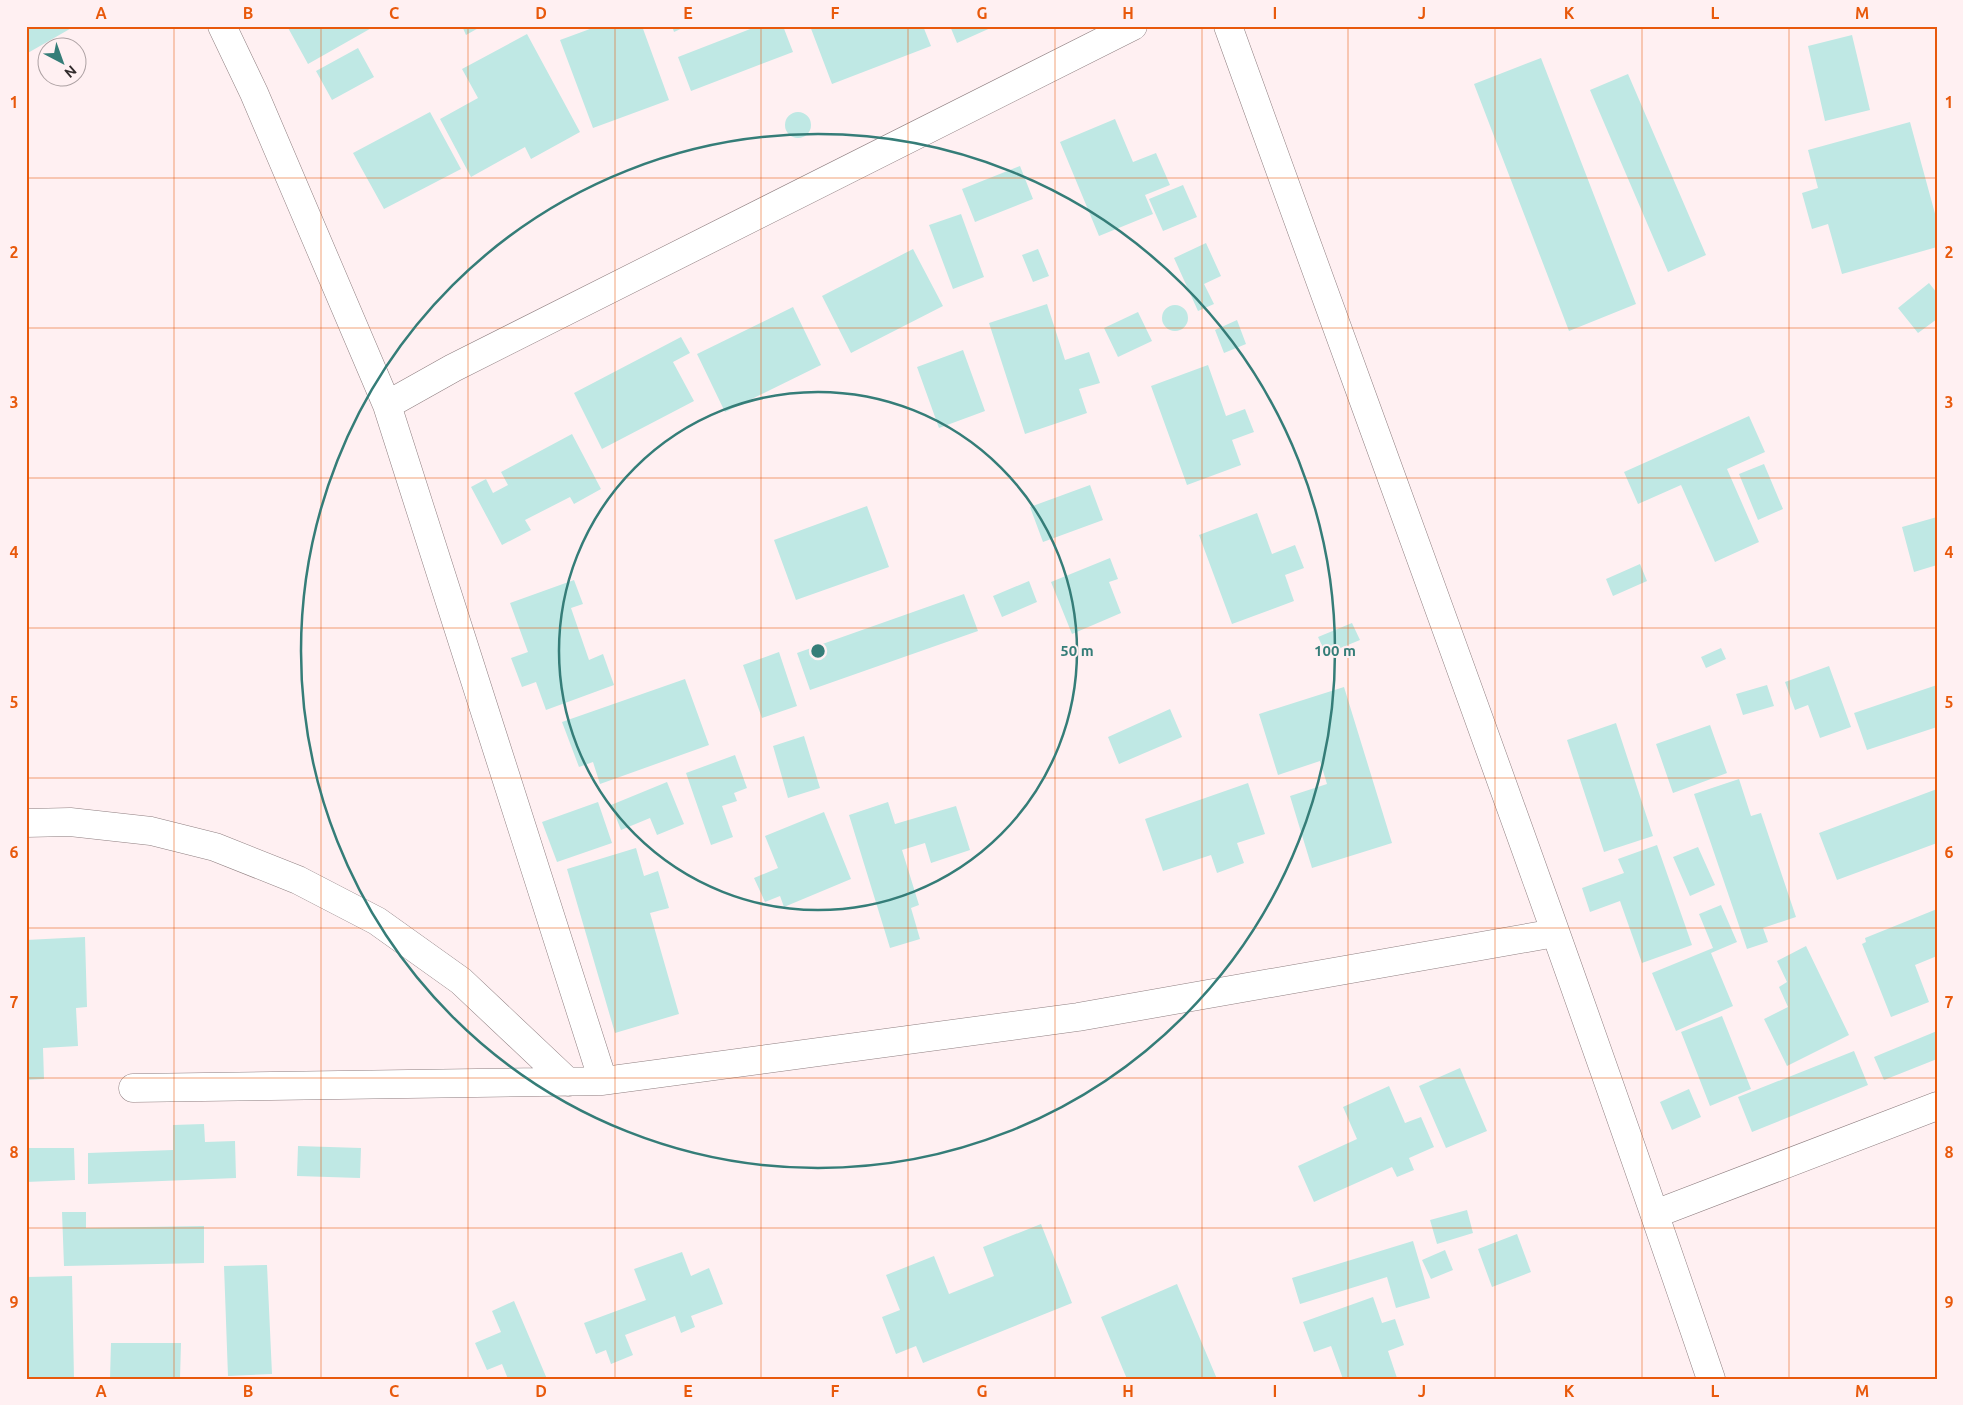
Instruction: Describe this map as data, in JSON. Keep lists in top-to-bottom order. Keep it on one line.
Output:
{"north":"bottom right","grid":{"columns":["A","B","C","D","E","F","G","H","I","J","K","L","M"],"rows":["1","2","3","4","5","6","7","8","9"]},"rings":["50 m","100 m"]}
